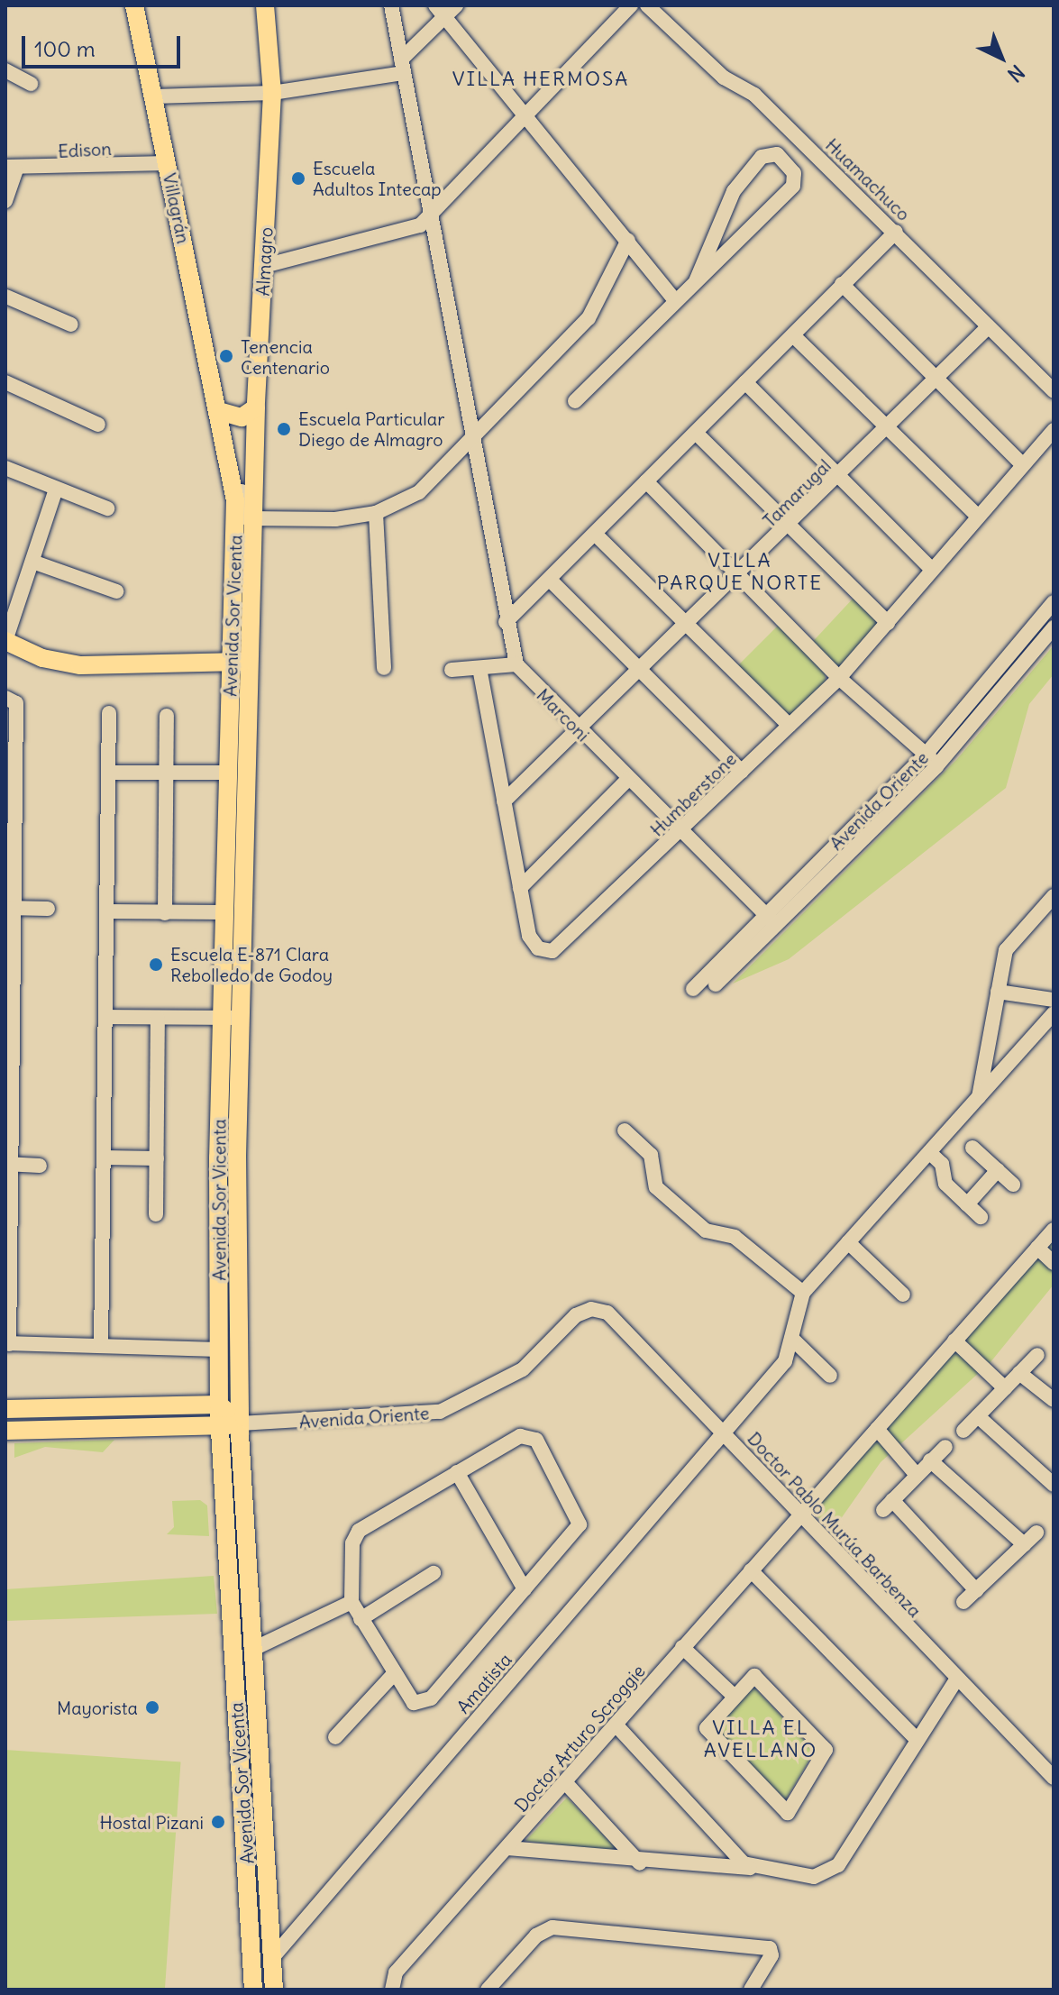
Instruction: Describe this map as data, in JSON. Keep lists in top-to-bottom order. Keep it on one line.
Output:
{"streets":{"main road":["Villagrán","Almagro","Avenida Sor Vicenta","Avenida Oriente"],"street":["Edison","Huamachuco","Tamarugal","Marconi","Humberstone","Doctor Pablo Murúa Barbenza","Amatista","Doctor Arturo Scroggie"]},"crossings":[["Edison","Villagrán"],["Huamachuco","Tamarugal"],["Villagrán","Avenida Sor Vicenta"],["Almagro","Avenida Sor Vicenta"],["Tamarugal","Marconi"],["Tamarugal","Humberstone"],["Avenida Sor Vicenta","Avenida Oriente"],["Avenida Sor Vicenta","Amatista"],["Marconi","Humberstone"],["Marconi","Avenida Oriente"],["Avenida Oriente","Doctor Pablo Murúa Barbenza"],["Doctor Pablo Murúa Barbenza","Amatista"],["Doctor Pablo Murúa Barbenza","Doctor Arturo Scroggie"]],"districts":["VILLA HERMOSA","VILLA PARQUE NORTE","VILLA EL AVELLANO"],"places":["Escuela Adultos Intecap","Tenencia Centenario","Escuela Particular Diego de Almagro","Escuela E-871 Clara Rebolledo de Godoy","Mayorista","Hostal Pizani"],"scale_bar":"100 m","north":"bottom right"}
